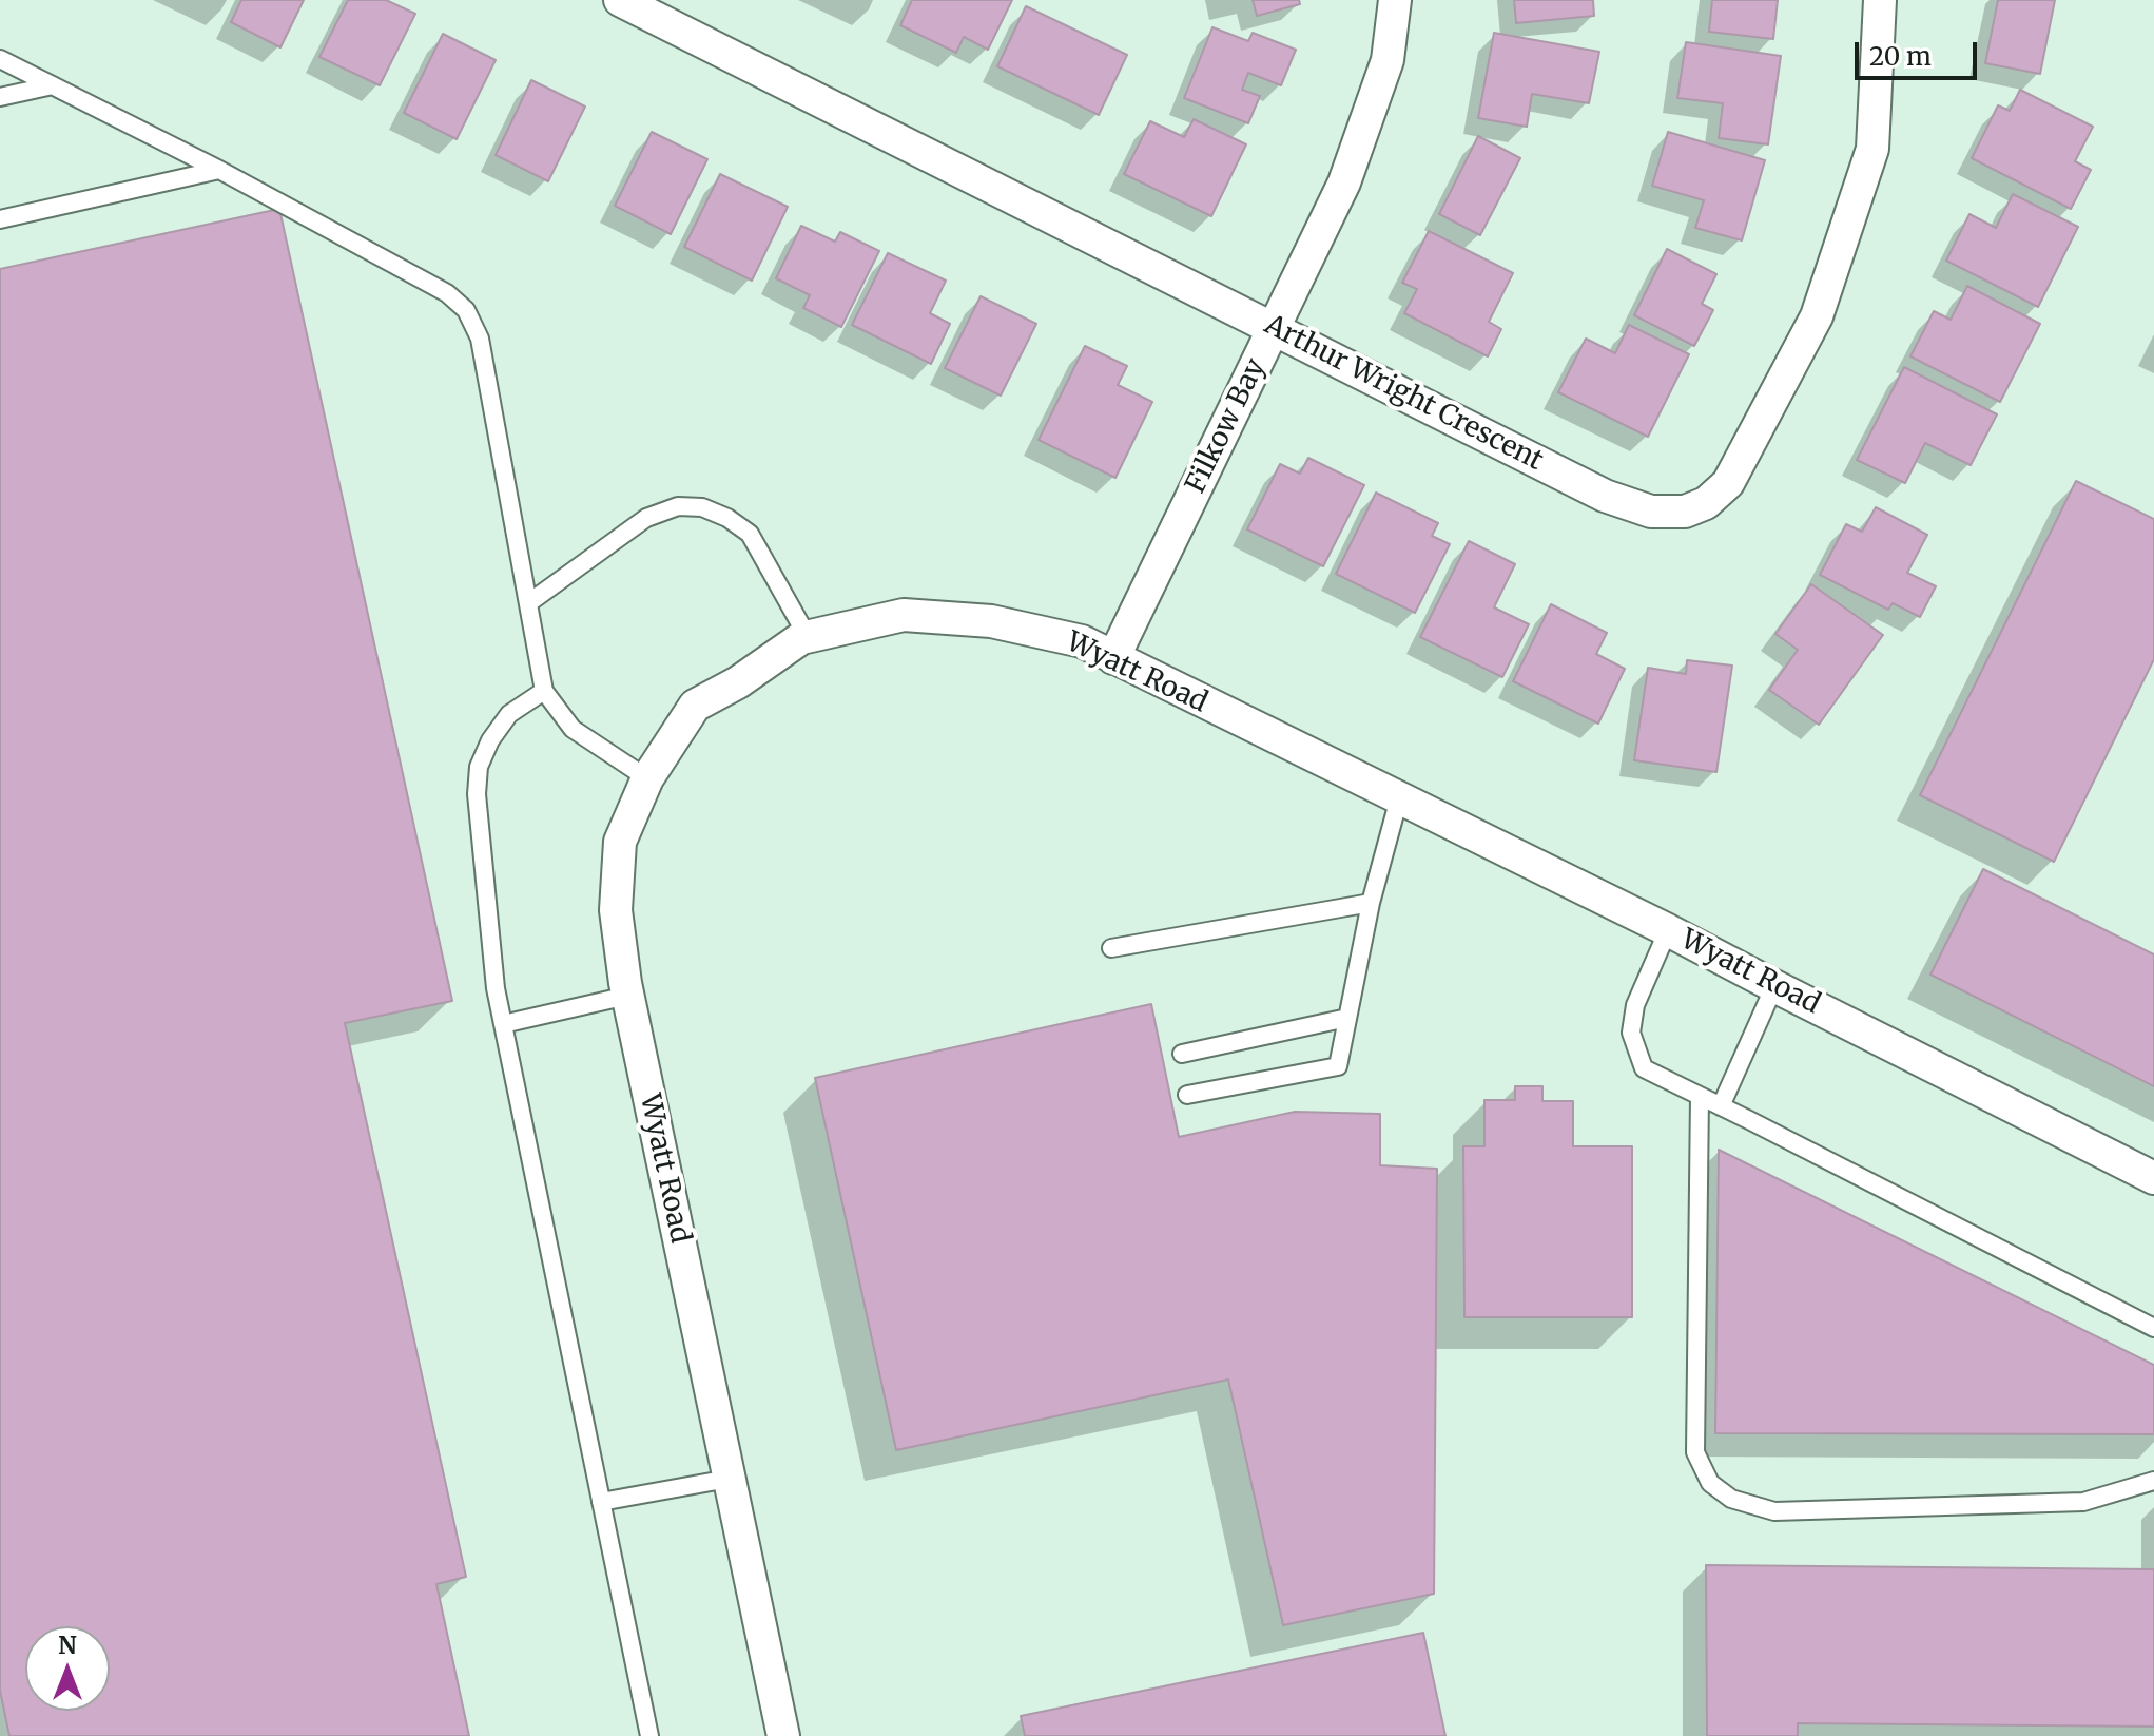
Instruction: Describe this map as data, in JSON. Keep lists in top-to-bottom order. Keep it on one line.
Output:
{"streets":{"street":["Arthur Wright Crescent","Filkow Bay","Wyatt Road"]},"crossings":[["Arthur Wright Crescent","Filkow Bay"],["Filkow Bay","Wyatt Road"]],"scale_bar":"20 m","north":"top"}
